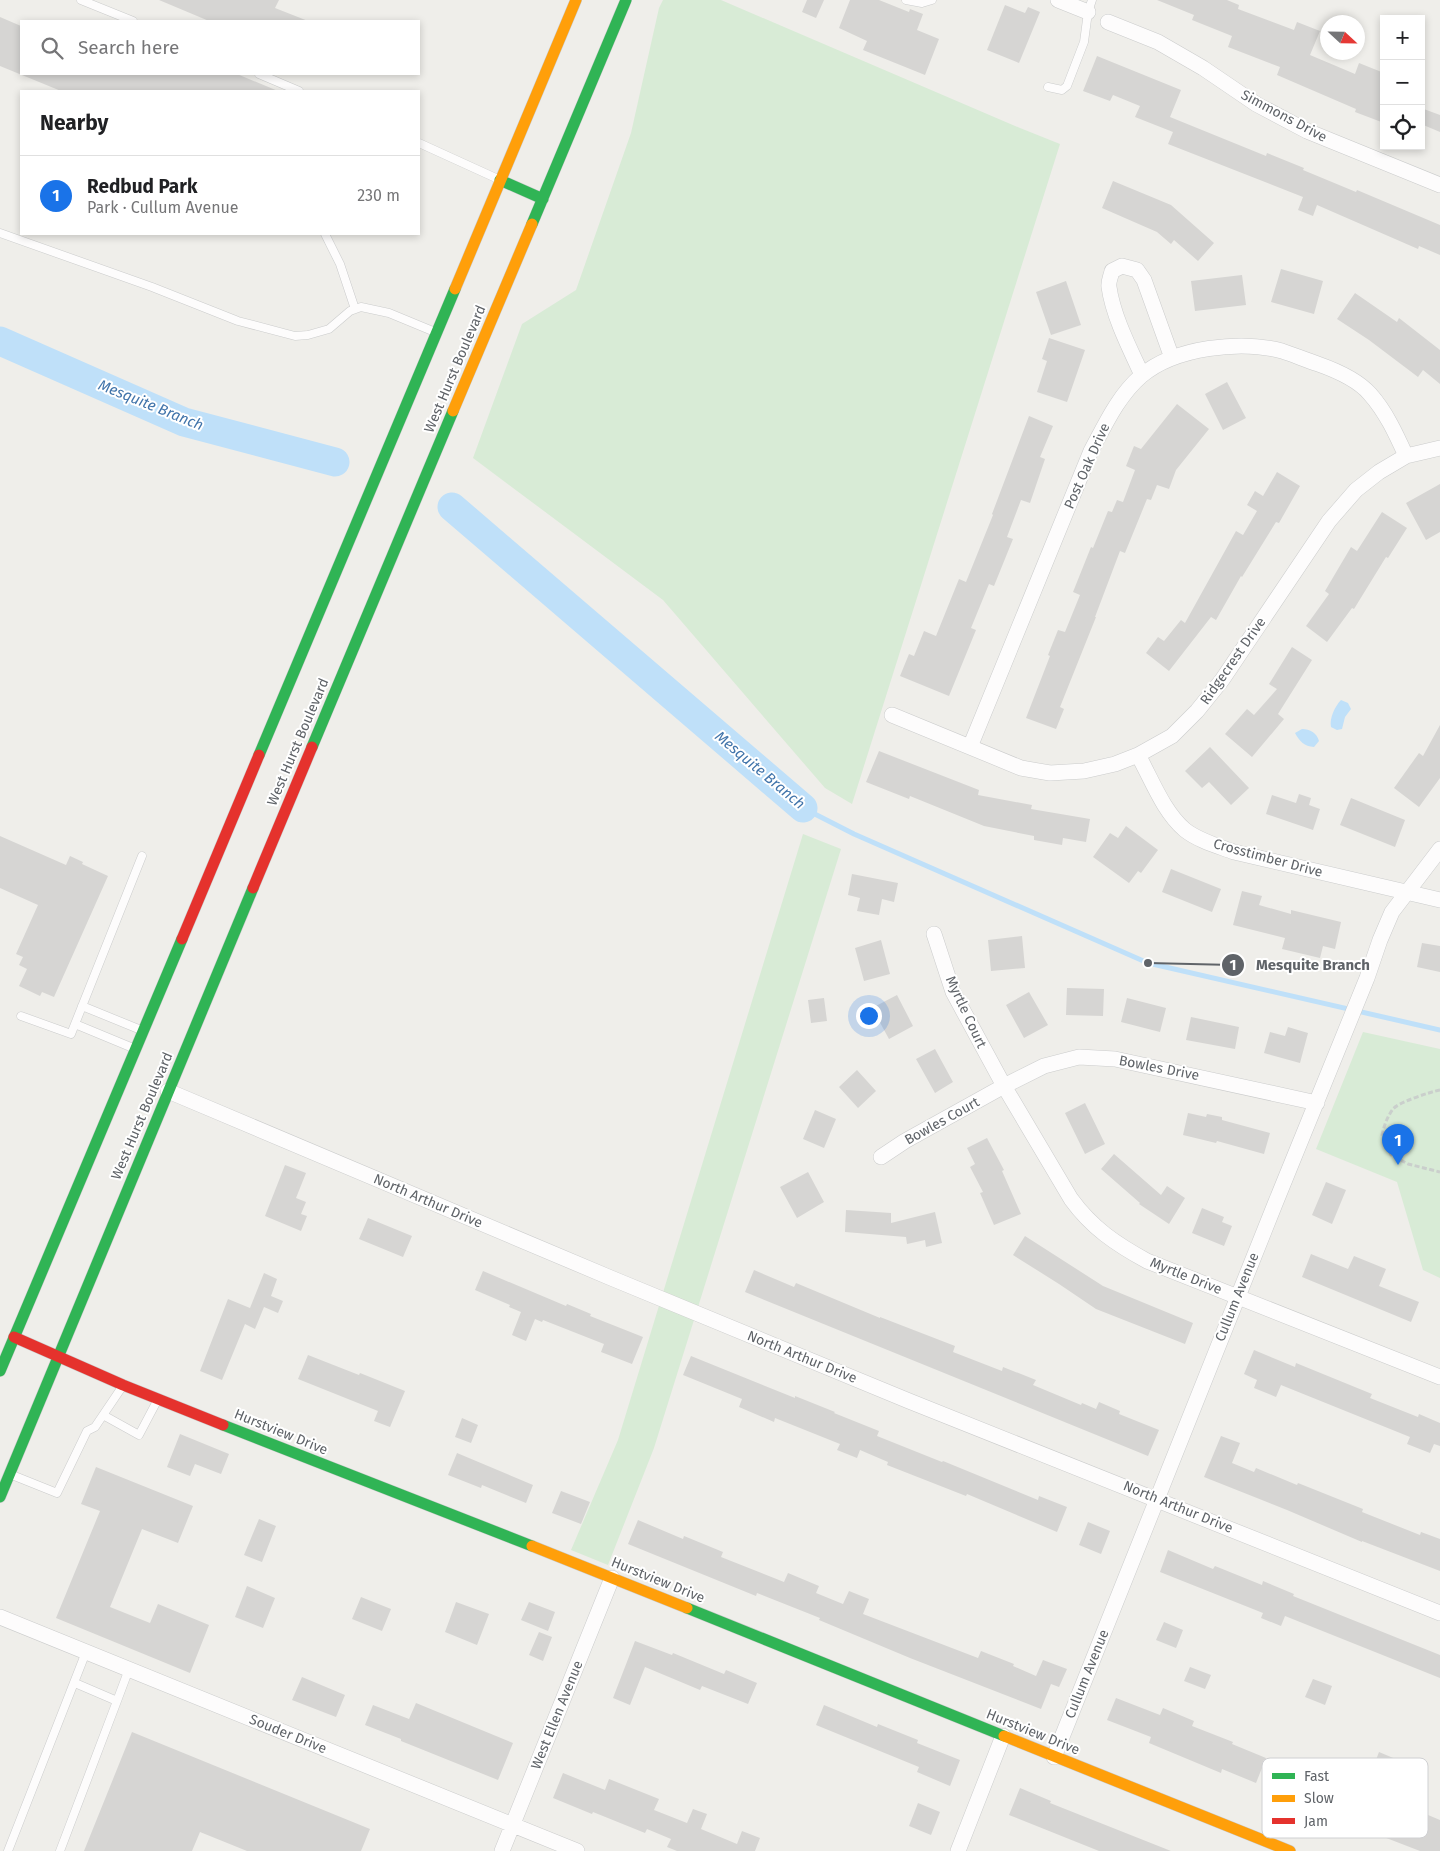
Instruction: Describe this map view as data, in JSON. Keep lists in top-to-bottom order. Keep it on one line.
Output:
{"streets":{"main road":["West Hurst Boulevard","Hurstview Drive"],"street":["Simmons Drive","Post Oak Drive","Ridgecrest Drive","Crosstimber Drive","Myrtle Court","Bowles Drive","Bowles Court","North Arthur Drive","Myrtle Drive","Cullum Avenue","West Ellen Avenue","Souder Drive"]},"crossings":[["West Hurst Boulevard","North Arthur Drive"],["West Hurst Boulevard","Hurstview Drive"],["Post Oak Drive","Ridgecrest Drive"],["Ridgecrest Drive","Crosstimber Drive"],["Crosstimber Drive","Cullum Avenue"],["Myrtle Court","Bowles Drive"],["Myrtle Court","Bowles Court"],["Myrtle Court","Myrtle Drive"],["Bowles Drive","Bowles Court"],["Bowles Drive","Myrtle Drive"],["Bowles Drive","Cullum Avenue"],["Bowles Court","Myrtle Drive"],["North Arthur Drive","Cullum Avenue"],["Myrtle Drive","Cullum Avenue"],["Cullum Avenue","Hurstview Drive"],["Hurstview Drive","West Ellen Avenue"],["West Ellen Avenue","Souder Drive"]],"water":["Mesquite Branch"],"places":["Mesquite Branch"],"legend":["Fast","Slow","Jam"],"north":"right","page":{"map_buttons":["+","−"],"search":"Search here","heading":"Nearby","list":[{"mark":"1","name":"Redbud Park","note":"Park · Cullum Avenue","value":"230 m"}],"pins":"1"}}
